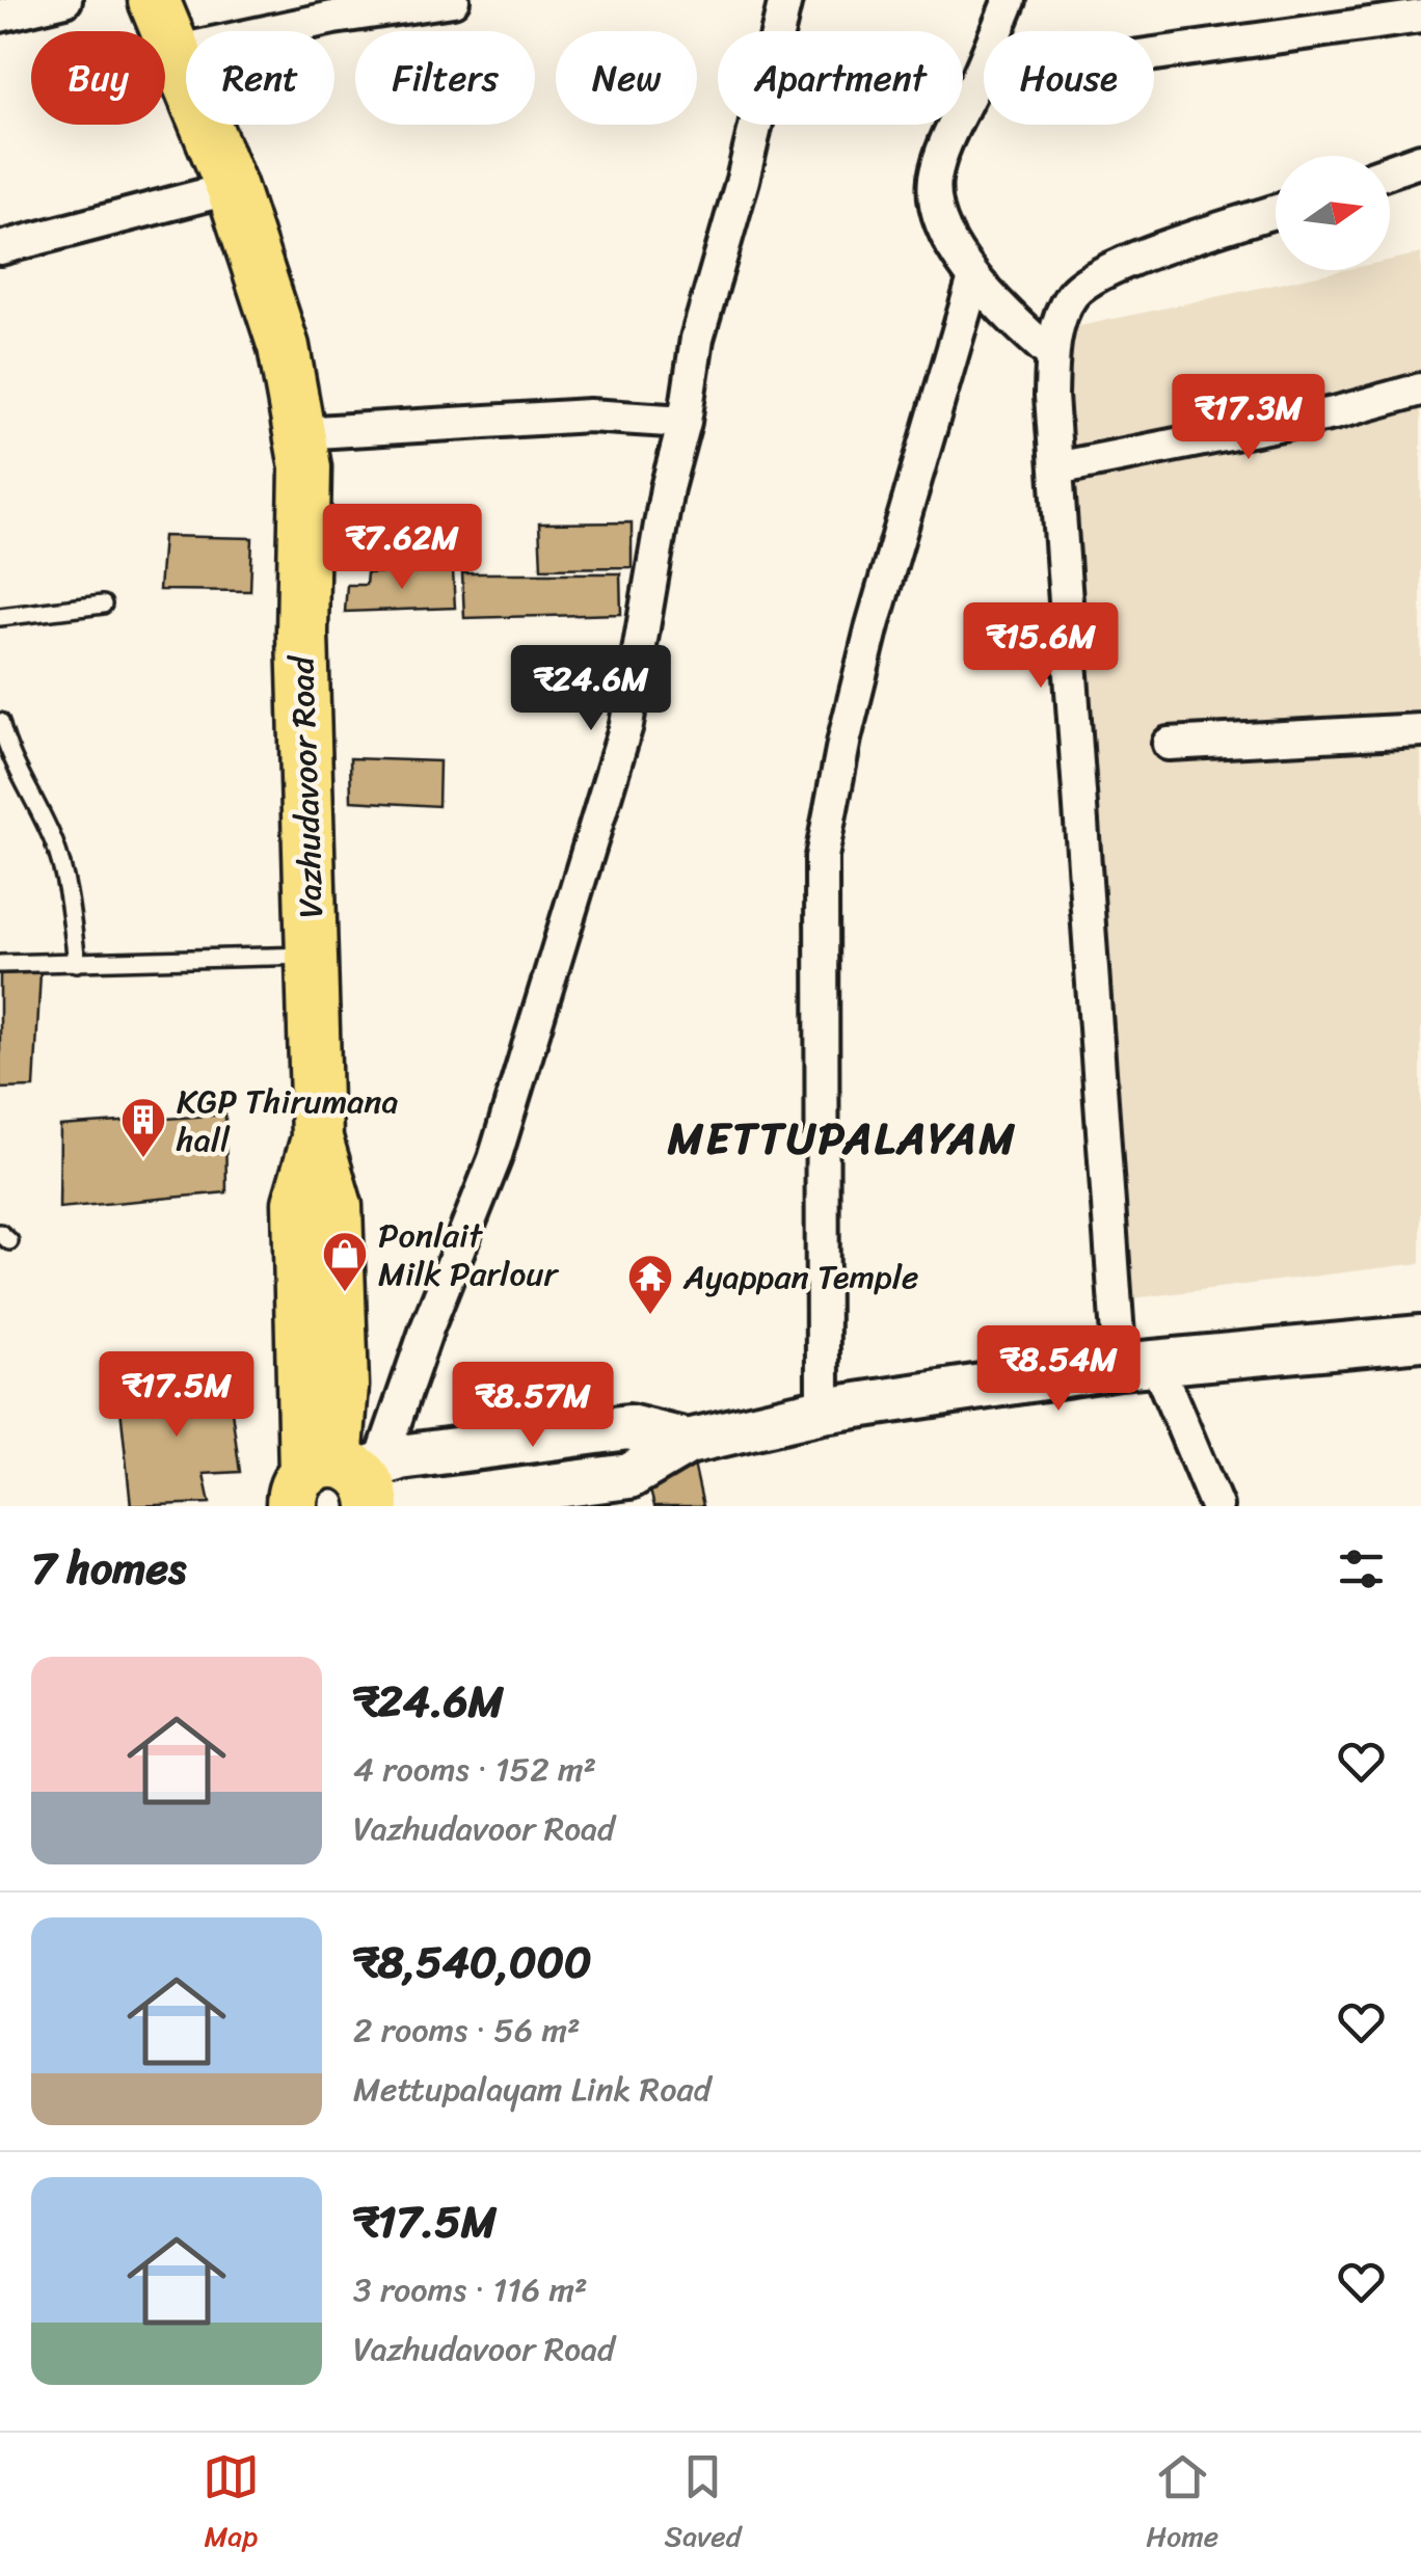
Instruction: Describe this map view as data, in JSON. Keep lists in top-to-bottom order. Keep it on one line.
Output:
{"streets":{"main road":["Vazhudavoor Road"]},"districts":["METTUPALAYAM"],"places":{"building":["KGP Thirumana hall"],"shop":["Ponlait Milk Parlour"],"temple":["Ayappan Temple"]},"north":"right","page":{"chip":["Buy","Rent","Filters","New","Apartment","House"],"price":["₹17.3M","₹7.62M","₹15.6M","₹24.6M","₹8.54M","₹17.5M","₹8.57M"],"heading":"7 homes","list":[{"name":"₹24.6M","note":"4 rooms · 152 m² · Vazhudavoor Road"},{"name":"₹8,540,000","note":"2 rooms · 56 m² · Mettupalayam Link Road"},{"name":"₹17.5M","note":"3 rooms · 116 m² · Vazhudavoor Road"}],"tabs":["Map","Saved","Home"]}}
